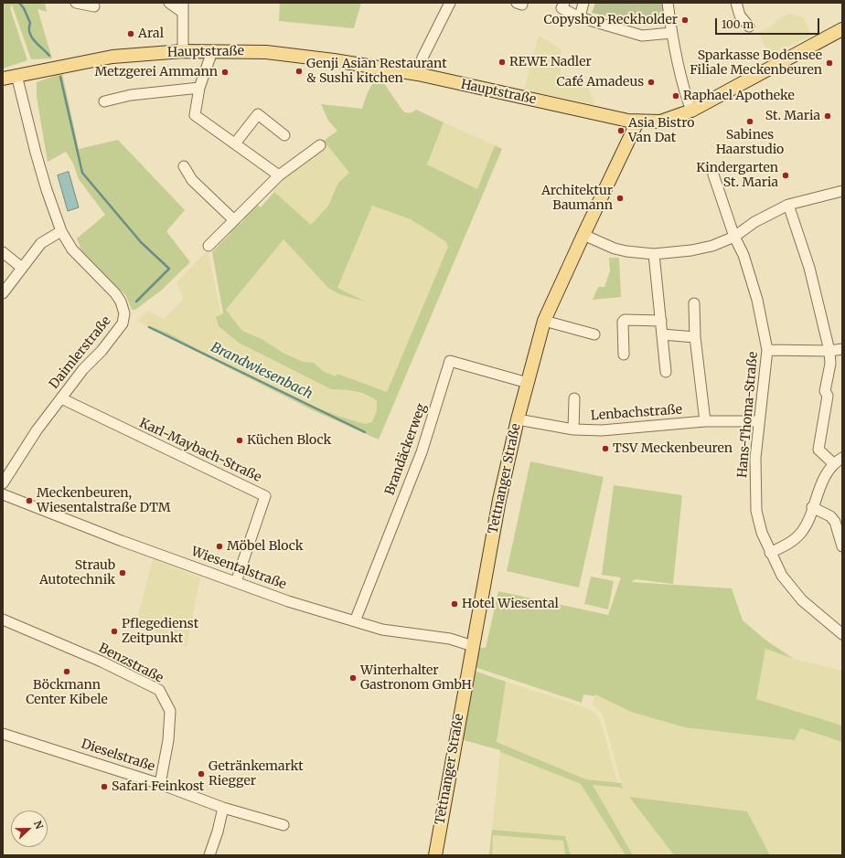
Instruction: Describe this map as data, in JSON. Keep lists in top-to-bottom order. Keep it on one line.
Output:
{"streets":{"main road":["Hauptstraße","Tettnanger Straße"],"street":["Daimlerstraße","Lenbachstraße","Hans-Thoma-Straße","Brandäckerweg","Karl-Maybach-Straße","Wiesentalstraße","Benzstraße","Dieselstraße"]},"crossings":[["Hauptstraße","Daimlerstraße"],["Hauptstraße","Tettnanger Straße"],["Daimlerstraße","Karl-Maybach-Straße"],["Lenbachstraße","Hans-Thoma-Straße"],["Lenbachstraße","Tettnanger Straße"],["Brandäckerweg","Tettnanger Straße"],["Brandäckerweg","Wiesentalstraße"],["Karl-Maybach-Straße","Wiesentalstraße"],["Tettnanger Straße","Wiesentalstraße"],["Benzstraße","Dieselstraße"]],"water":["Brandwiesenbach"],"places":["Copyshop Reckholder","Aral","REWE Nadler","Sparkasse Bodensee Filiale Meckenbeuren","Genji Asian Restaurant & Sushi kitchen","Metzgerei Ammann","Café Amadeus","Raphael Apotheke","St. Maria","Sabines Haarstudio","Asia Bistro Van Dat","Kindergarten St. Maria","Architektur Baumann","Küchen Block","TSV Meckenbeuren","Meckenbeuren, Wiesentalstraße DTM","Möbel Block","Straub Autotechnik","Hotel Wiesental","Pflegedienst Zeitpunkt","Böckmann Center Kibele","Winterhalter Gastronom GmbH","Getränkemarkt Riegger","Safari Feinkost"],"scale_bar":"100 m","north":"right"}
